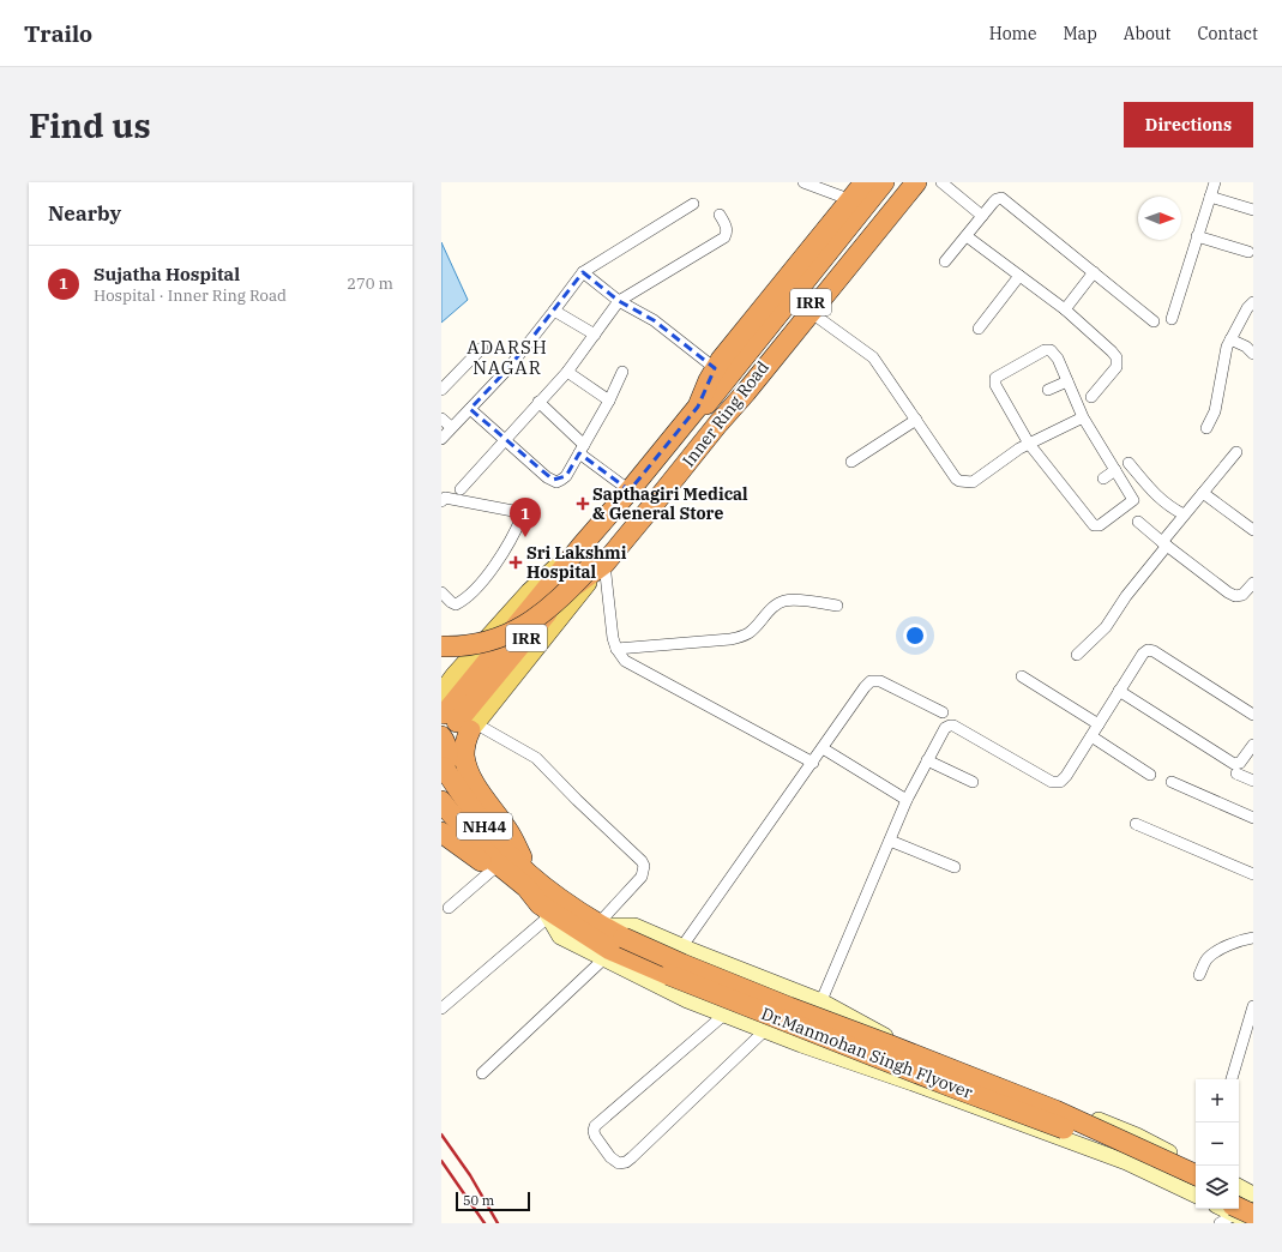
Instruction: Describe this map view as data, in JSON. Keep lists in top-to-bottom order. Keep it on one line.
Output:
{"streets":{"highway":["IRR","Inner Ring Road","NH44","Dr.Manmohan Singh Flyover"]},"crossings":[["IRR","Inner Ring Road"],["NH44","Dr.Manmohan Singh Flyover"]],"districts":["ADARSH NAGAR"],"places":{"health":["Sapthagiri Medical & General Store","Sri Lakshmi Hospital"]},"scale_bar":"50 m","north":"right","page":{"header":"Trailo","nav":["Home","Map","About","Contact"],"buttons":"Directions","title":"Find us","heading":"Nearby","list":[{"mark":"1","name":"Sujatha Hospital","note":"Hospital · Inner Ring Road","value":"270 m"}],"pins":"1","map_buttons":["+","−"],"scale":"50 m"}}
